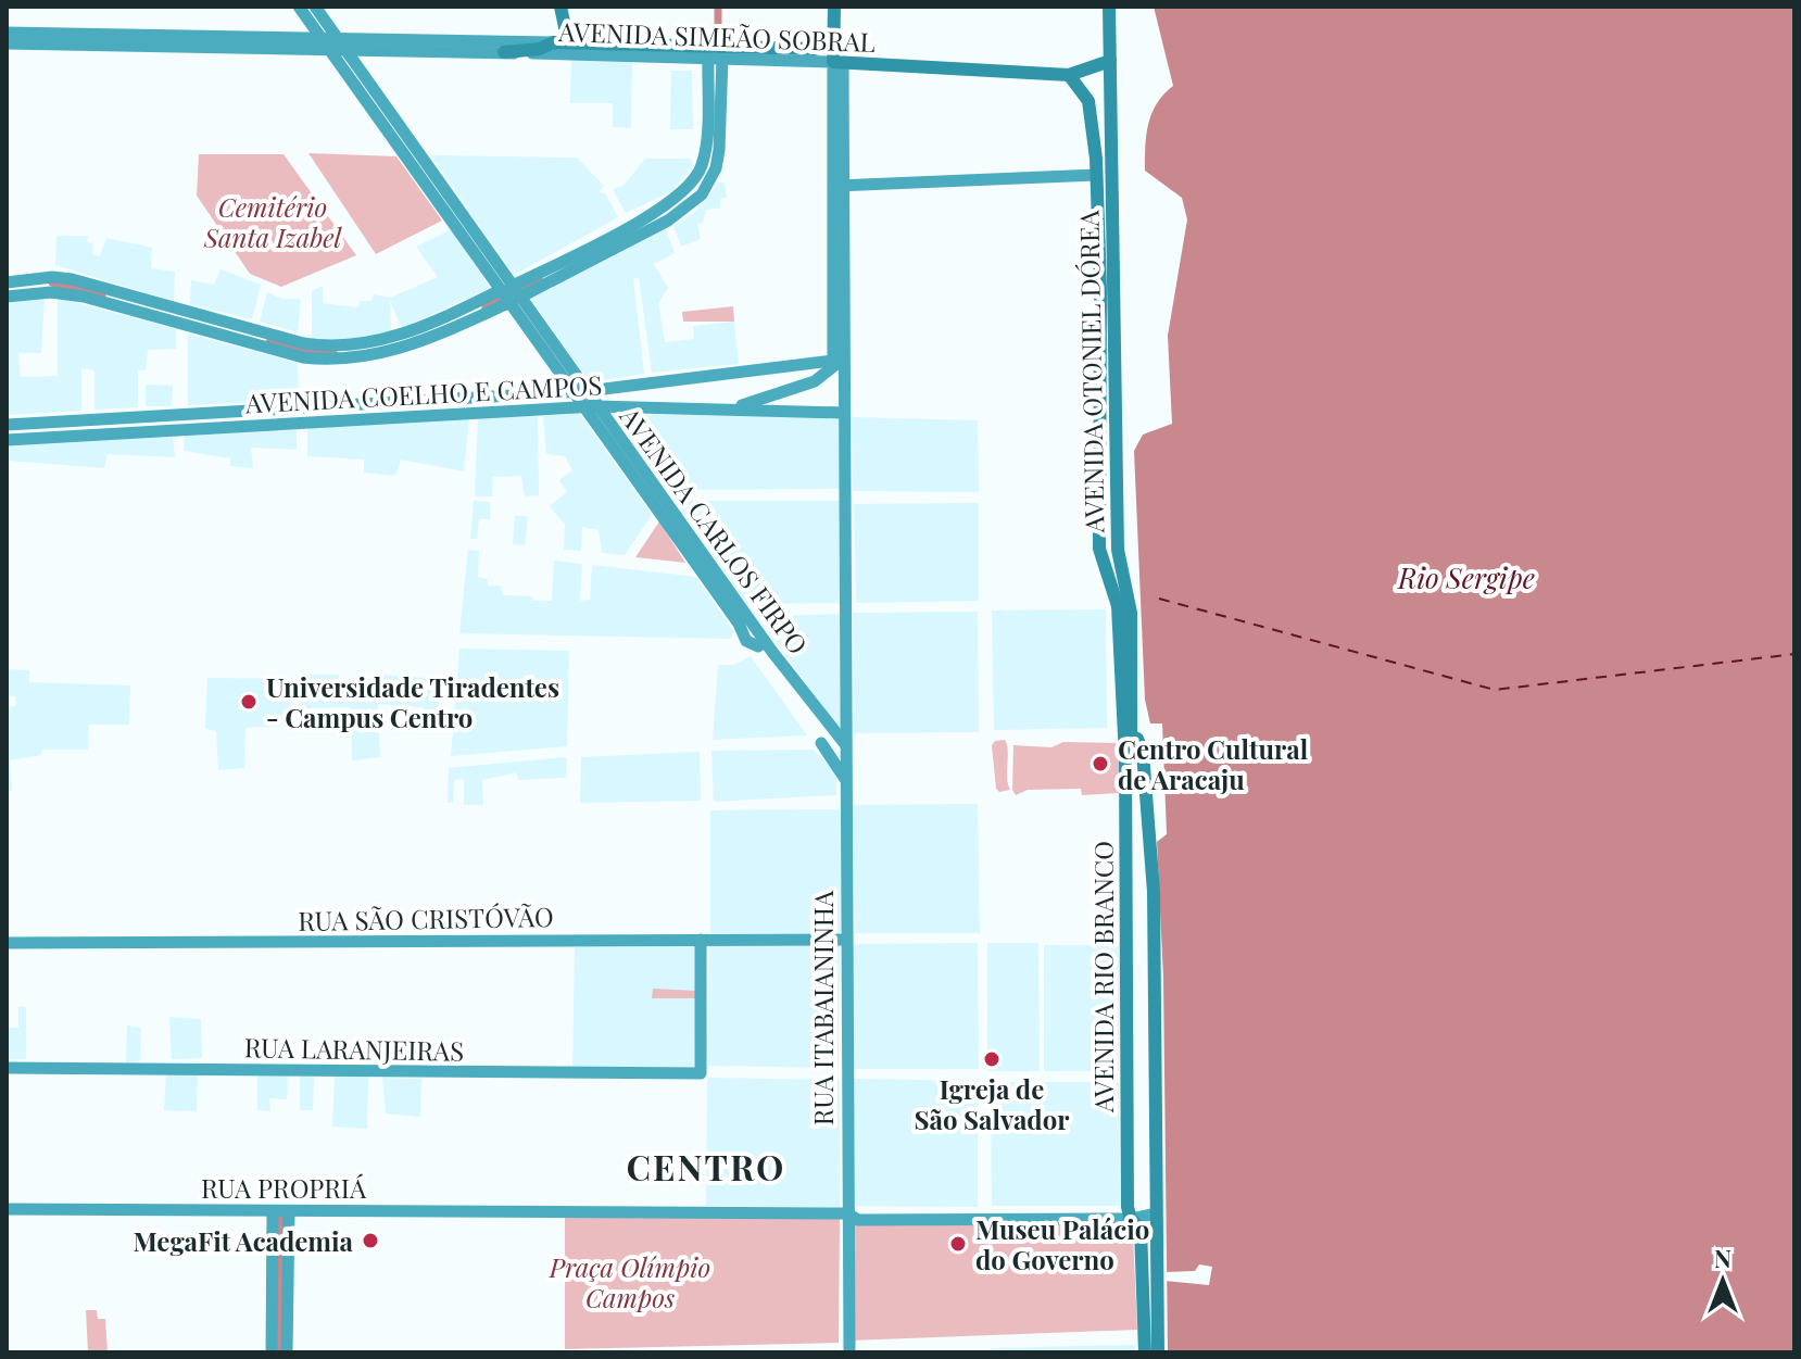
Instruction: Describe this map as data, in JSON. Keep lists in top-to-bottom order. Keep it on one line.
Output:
{"streets":{"main road":["AVENIDA SIMEÃO SOBRAL","AVENIDA OTONIEL DÓREA","AVENIDA COELHO E CAMPOS","AVENIDA CARLOS FIRPO","RUA SÃO CRISTÓVÃO","AVENIDA RIO BRANCO","RUA ITABAIANINHA","RUA LARANJEIRAS","RUA PROPRIÁ"]},"crossings":[["AVENIDA SIMEÃO SOBRAL","AVENIDA OTONIEL DÓREA"],["AVENIDA SIMEÃO SOBRAL","RUA ITABAIANINHA"],["AVENIDA OTONIEL DÓREA","AVENIDA RIO BRANCO"],["AVENIDA COELHO E CAMPOS","AVENIDA CARLOS FIRPO"],["AVENIDA COELHO E CAMPOS","RUA ITABAIANINHA"],["AVENIDA CARLOS FIRPO","RUA ITABAIANINHA"],["RUA SÃO CRISTÓVÃO","RUA ITABAIANINHA"],["RUA SÃO CRISTÓVÃO","RUA LARANJEIRAS"],["RUA ITABAIANINHA","RUA PROPRIÁ"]],"districts":["CENTRO"],"water":["Rio Sergipe"],"parks":["Cemitério Santa Izabel","Praça Olímpio Campos"],"places":["Universidade Tiradentes - Campus Centro","Centro Cultural de Aracaju","Igreja de São Salvador","MegaFit Academia","Museu Palácio do Governo"],"north":"top"}
